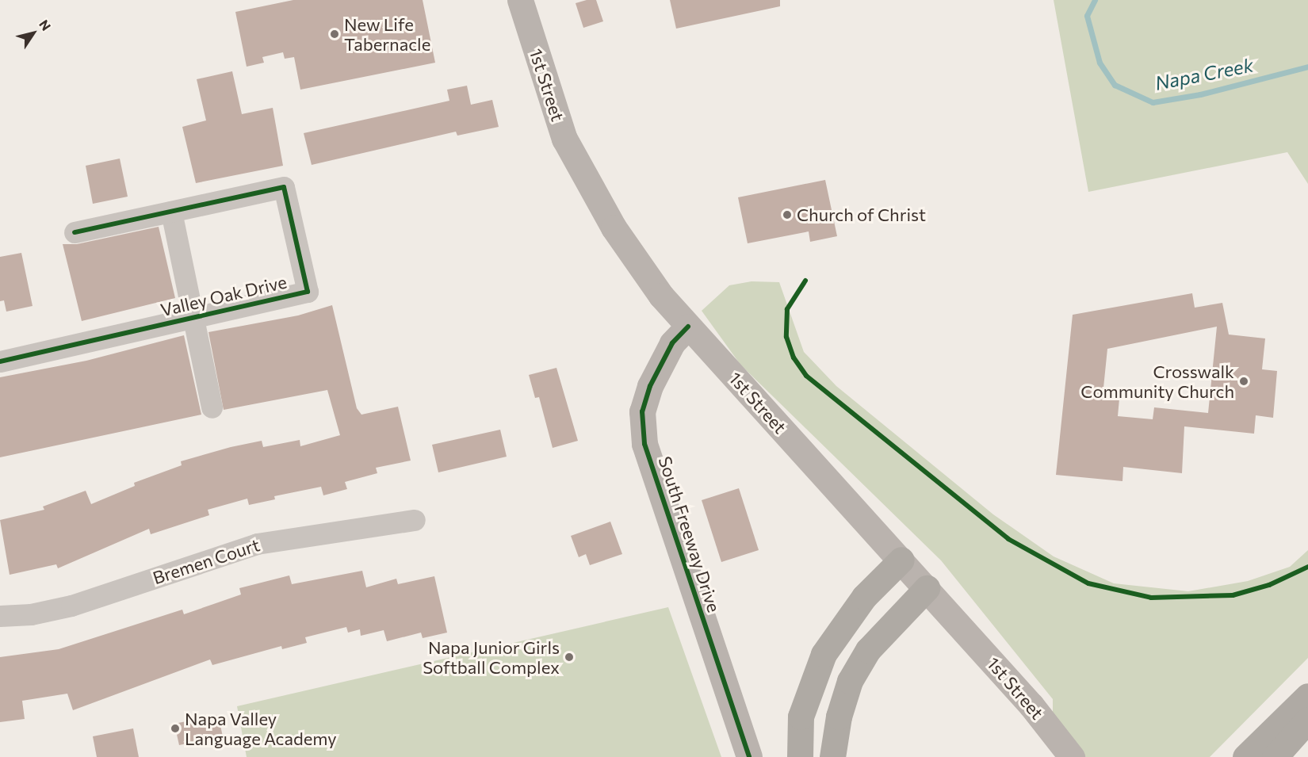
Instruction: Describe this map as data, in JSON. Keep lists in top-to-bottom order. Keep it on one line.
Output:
{"streets":{"main road":["1st Street","South Freeway Drive"],"street":["Valley Oak Drive","Bremen Court"]},"crossings":[["1st Street","South Freeway Drive"]],"water":["Napa Creek"],"places":["New Life Tabernacle","Church of Christ","Crosswalk Community Church","Napa Junior Girls Softball Complex","Napa Valley Language Academy"],"north":"top right"}
